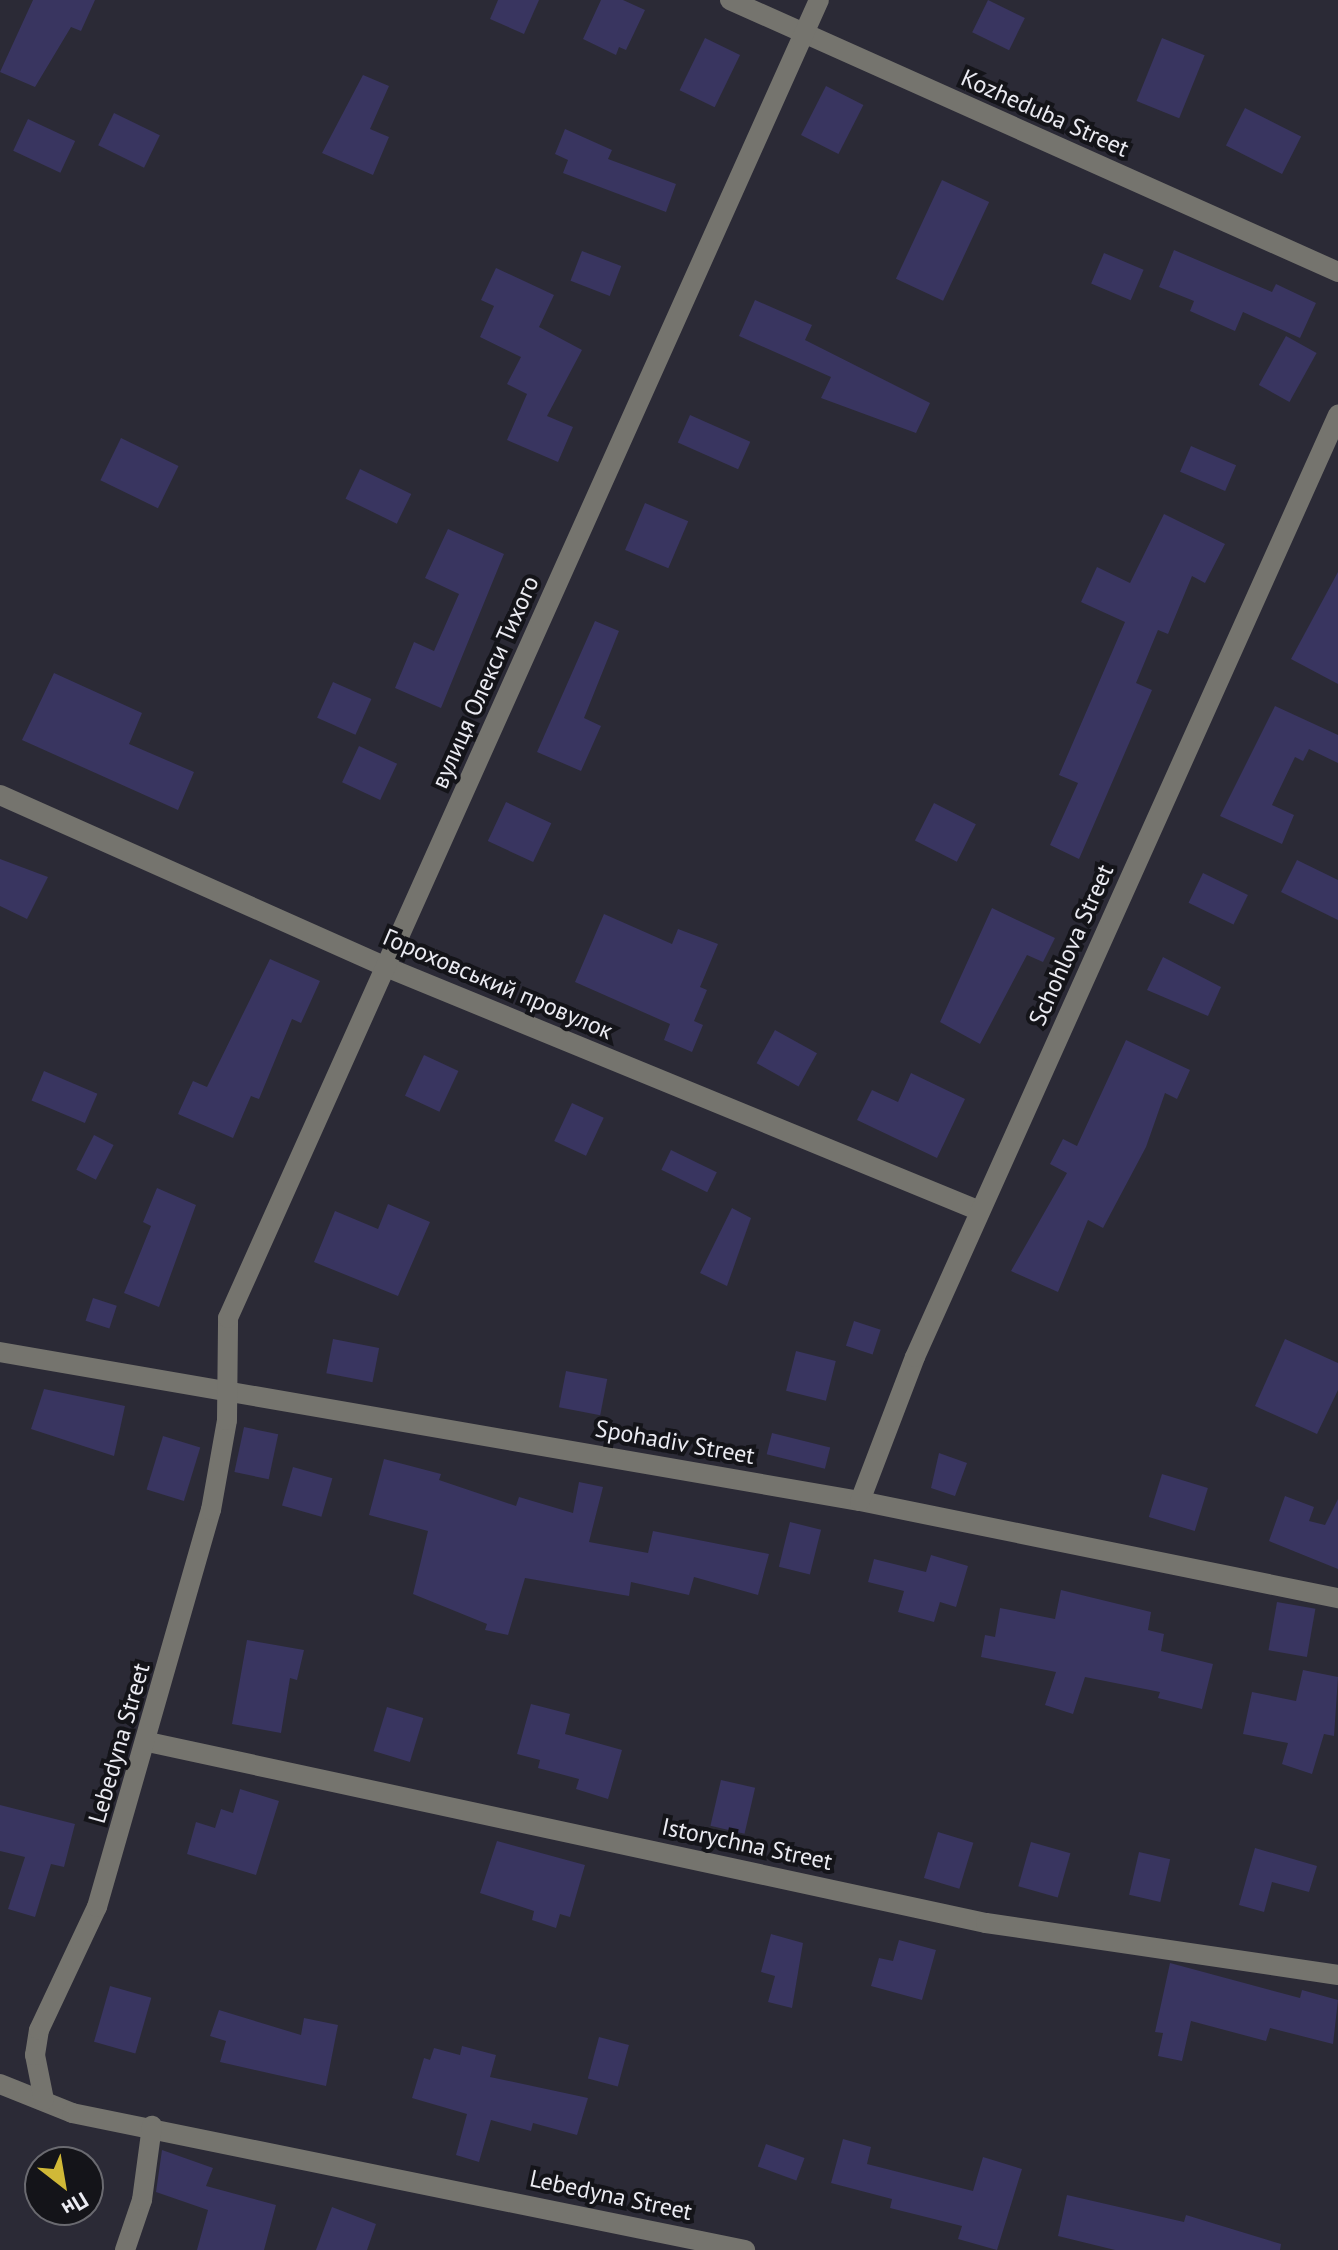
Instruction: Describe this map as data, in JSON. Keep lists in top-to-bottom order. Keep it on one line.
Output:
{"streets":{"street":["Kozheduba Street","вулиця Олекси Тихого","Schohlova Street","Гороховський провулок","Spohadiv Street","Lebedyna Street","Istorychna Street"]},"crossings":[["Kozheduba Street","вулиця Олекси Тихого"],["вулиця Олекси Тихого","Гороховський провулок"],["вулиця Олекси Тихого","Spohadiv Street"],["вулиця Олекси Тихого","Lebedyna Street"],["Schohlova Street","Гороховський провулок"],["Schohlova Street","Spohadiv Street"],["Spohadiv Street","Lebedyna Street"],["Lebedyna Street","Istorychna Street"]],"north":"bottom right"}
